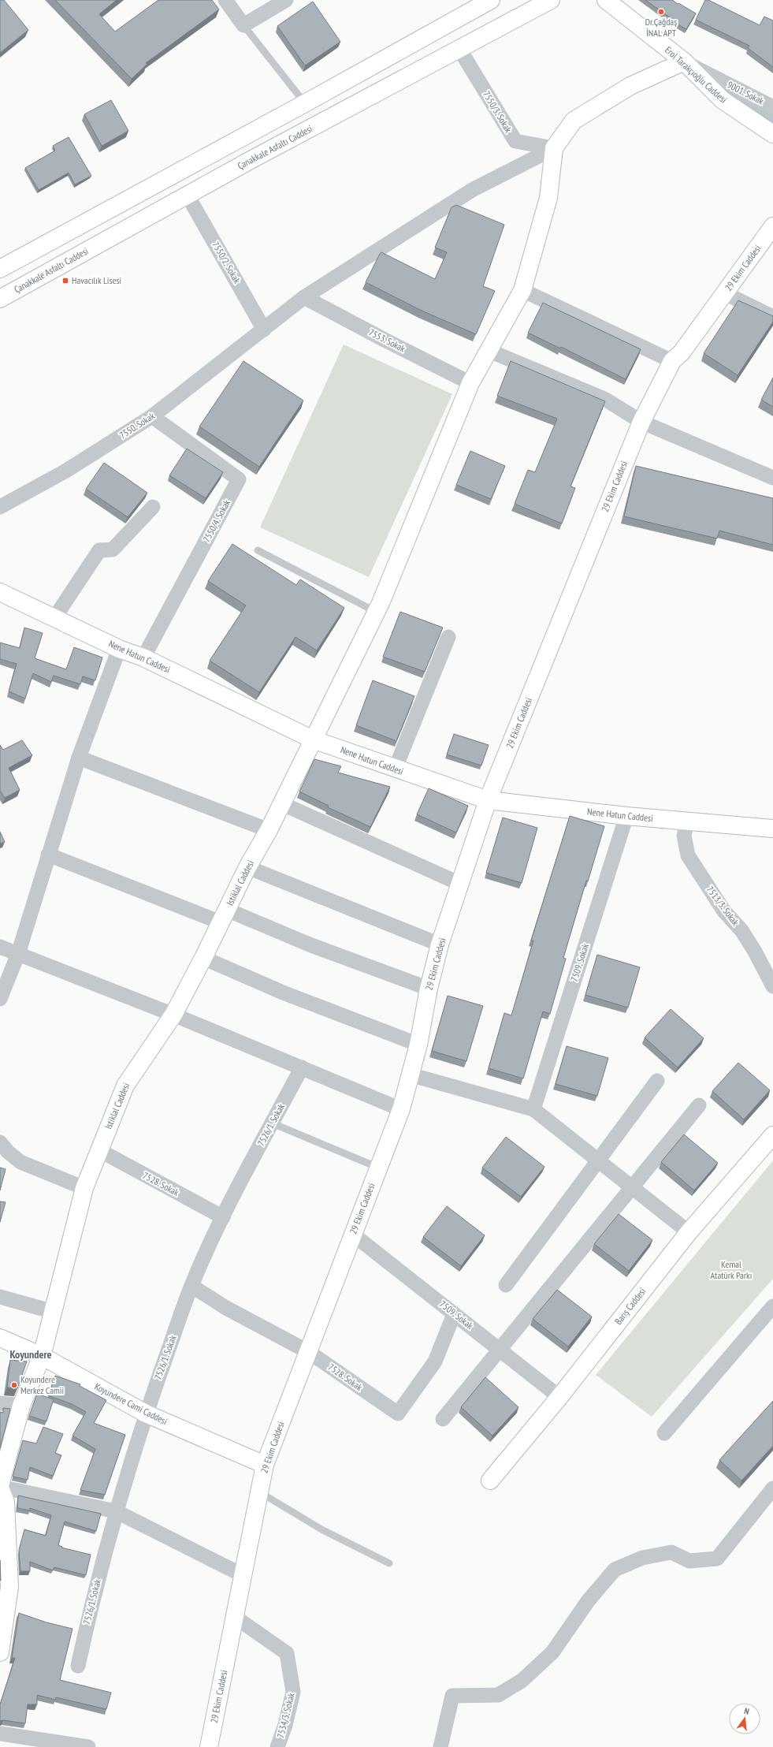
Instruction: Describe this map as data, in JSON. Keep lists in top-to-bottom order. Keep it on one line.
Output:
{"streets":{"main road":["Erol Tarakçıoğlu Caddesi","Çanakkale Asfaltı Caddesi","29 Ekim Caddesi","Nene Hatun Caddesi","Istiklal Caddesi","Barış Caddesi","Koyundere Cami Caddesi"],"street":["9001. Sokak","7550/3. Sokak","7550/2. Sokak","7553. Sokak","7550. Sokak","7550/4. Sokak","7513/3. Sokak","7509. Sokak","7526/1. Sokak","7528. Sokak","7534/3. Sokak"]},"crossings":[["Erol Tarakçıoğlu Caddesi","9001. Sokak"],["7550/3. Sokak","Çanakkale Asfaltı Caddesi"],["7550/3. Sokak","7550. Sokak"],["7550/3. Sokak","Istiklal Caddesi"],["Çanakkale Asfaltı Caddesi","7550/2. Sokak"],["7550/2. Sokak","7550. Sokak"],["29 Ekim Caddesi","Nene Hatun Caddesi"],["29 Ekim Caddesi","7509. Sokak"],["29 Ekim Caddesi","7528. Sokak"],["29 Ekim Caddesi","Koyundere Cami Caddesi"],["29 Ekim Caddesi","7534/3. Sokak"],["7553. Sokak","7550. Sokak"],["7553. Sokak","Istiklal Caddesi"],["7550. Sokak","7550/4. Sokak"],["7550. Sokak","Istiklal Caddesi"],["7550/4. Sokak","Nene Hatun Caddesi"],["Nene Hatun Caddesi","Istiklal Caddesi"],["Nene Hatun Caddesi","7513/3. Sokak"],["Nene Hatun Caddesi","7509. Sokak"],["Istiklal Caddesi","7528. Sokak"],["Istiklal Caddesi","Koyundere Cami Caddesi"],["7509. Sokak","7528. Sokak"],["7509. Sokak","Barış Caddesi"],["7526/1. Sokak","7528. Sokak"],["7526/1. Sokak","Koyundere Cami Caddesi"]],"districts":["Koyundere"],"parks":["Kemal Atatürk Parkı"],"places":{"other":["Dr.Çağdaş İNAL APT","Koyundere Merkez Camii"],"transit":["Havacılık Lisesi"]},"north":"top"}
